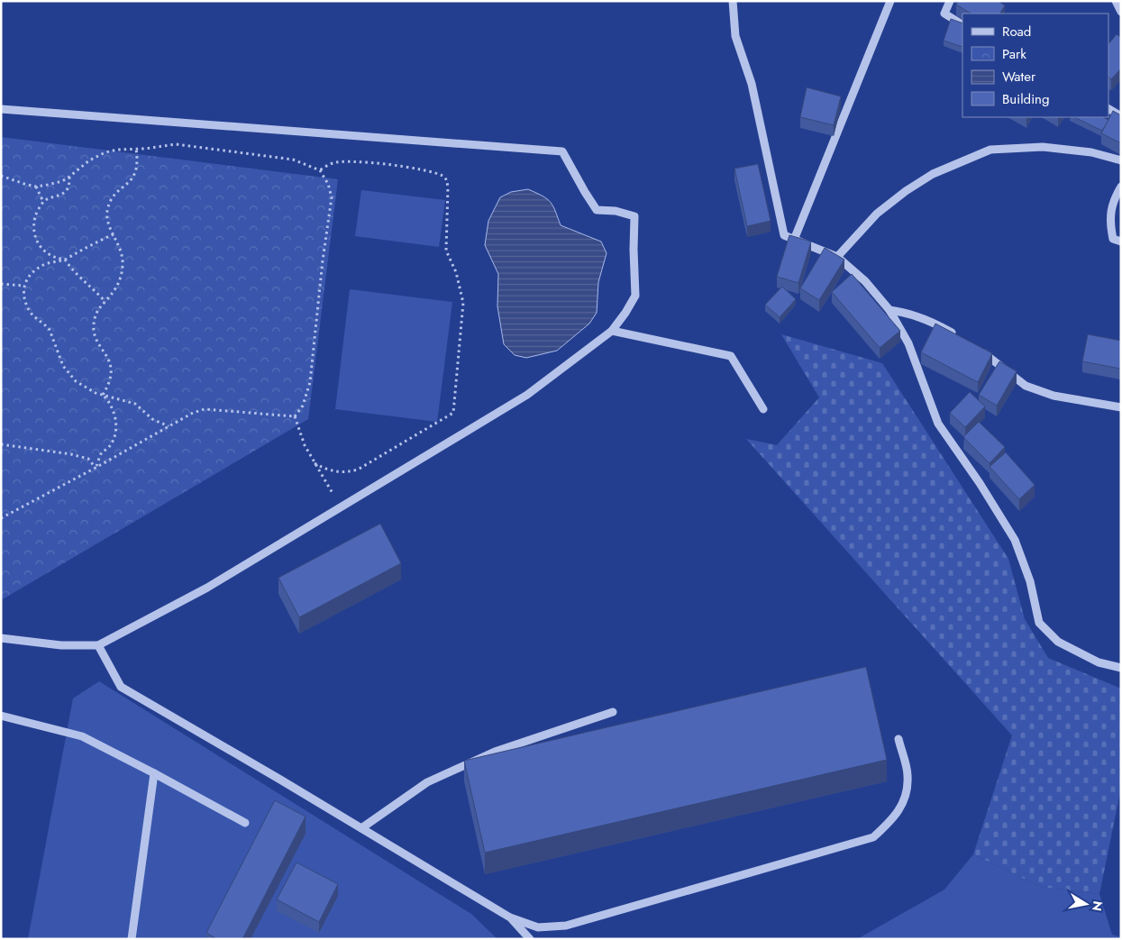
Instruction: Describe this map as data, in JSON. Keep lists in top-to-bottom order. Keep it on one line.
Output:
{"legend":["Road","Park","Water","Building"],"north":"right"}
